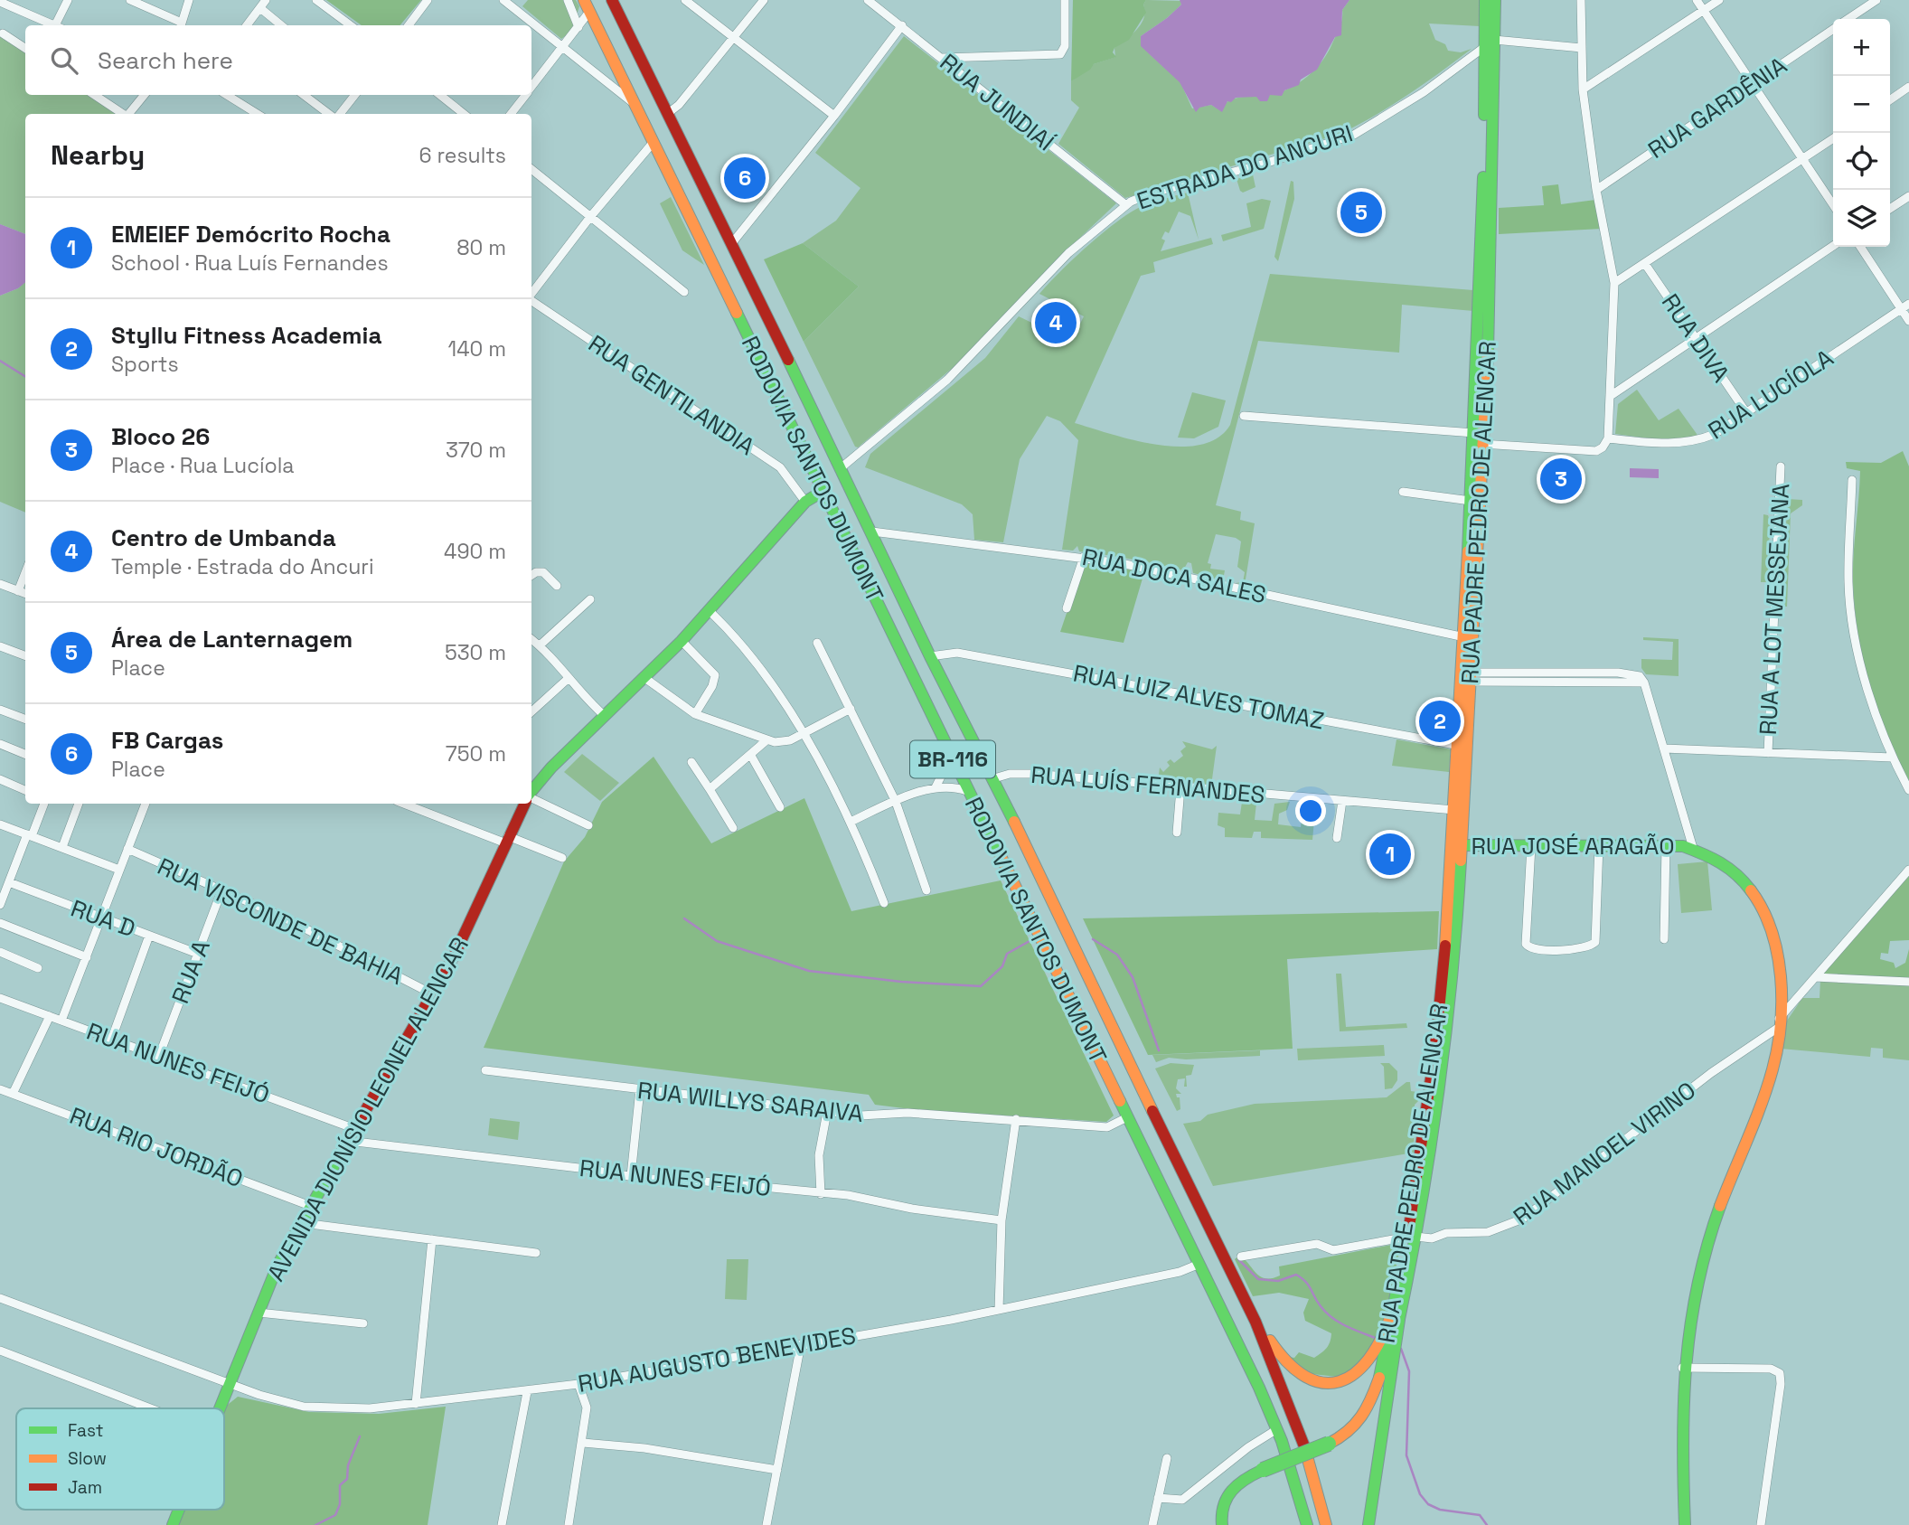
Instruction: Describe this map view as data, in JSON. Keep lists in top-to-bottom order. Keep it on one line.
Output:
{"streets":{"main road":["RODOVIA SANTOS DUMONT","RUA PADRE PEDRO DE ALENCAR","BR-116","RUA JOSÉ ARAGÃO","AVENIDA DIONÍSIO LEONEL ALENCAR"],"street":["RUA JUNDIAÍ","RUA GARDÊNIA","ESTRADA DO ANCURI","RUA DIVA","RUA LUCÍOLA","RUA GENTILANDIA","RUA DOCA SALES","RUA A LOT MESSEJANA","RUA LUIZ ALVES TOMAZ","RUA LUÍS FERNANDES","RUA D","RUA VISCONDE DE BAHIA","RUA A","RUA NUNES FEIJÓ","RUA WILLYS SARAIVA","RUA RIO JORDÃO","RUA MANOEL VIRINO","RUA AUGUSTO BENEVIDES"]},"crossings":[["RUA JUNDIAÍ","ESTRADA DO ANCURI"],["ESTRADA DO ANCURI","RODOVIA SANTOS DUMONT"],["ESTRADA DO ANCURI","RUA PADRE PEDRO DE ALENCAR"],["RUA DIVA","RUA LUCÍOLA"],["RUA GENTILANDIA","AVENIDA DIONÍSIO LEONEL ALENCAR"],["RODOVIA SANTOS DUMONT","RUA DOCA SALES"],["RODOVIA SANTOS DUMONT","RUA LUIZ ALVES TOMAZ"],["RODOVIA SANTOS DUMONT","RUA LUÍS FERNANDES"],["RODOVIA SANTOS DUMONT","RUA WILLYS SARAIVA"],["RODOVIA SANTOS DUMONT","AVENIDA DIONÍSIO LEONEL ALENCAR"],["RODOVIA SANTOS DUMONT","RUA AUGUSTO BENEVIDES"],["RUA PADRE PEDRO DE ALENCAR","RUA DOCA SALES"],["RUA PADRE PEDRO DE ALENCAR","RUA LUIZ ALVES TOMAZ"],["RUA PADRE PEDRO DE ALENCAR","RUA LUÍS FERNANDES"],["RUA PADRE PEDRO DE ALENCAR","RUA JOSÉ ARAGÃO"],["RUA PADRE PEDRO DE ALENCAR","RUA MANOEL VIRINO"],["RUA D","RUA A"],["RUA VISCONDE DE BAHIA","RUA A"],["RUA VISCONDE DE BAHIA","AVENIDA DIONÍSIO LEONEL ALENCAR"],["RUA A","RUA NUNES FEIJÓ"],["RUA NUNES FEIJÓ","AVENIDA DIONÍSIO LEONEL ALENCAR"],["AVENIDA DIONÍSIO LEONEL ALENCAR","RUA RIO JORDÃO"],["AVENIDA DIONÍSIO LEONEL ALENCAR","RUA AUGUSTO BENEVIDES"]],"legend":["Fast","Slow","Jam"],"page":{"map_buttons":["+","−"],"search":"Search here","heading":["Nearby","6 results"],"pins":["6","5","4","3","2","1"],"list":[{"mark":"1","name":"EMEIEF Demócrito Rocha","note":"School · Rua Luís Fernandes","value":"80 m"},{"mark":"2","name":"Styllu Fitness Academia","note":"Sports","value":"140 m"},{"mark":"3","name":"Bloco 26","note":"Place · Rua Lucíola","value":"370 m"},{"mark":"4","name":"Centro de Umbanda","note":"Temple · Estrada do Ancuri","value":"490 m"},{"mark":"5","name":"Área de Lanternagem","note":"Place","value":"530 m"},{"mark":"6","name":"FB Cargas","note":"Place","value":"750 m"}]}}
